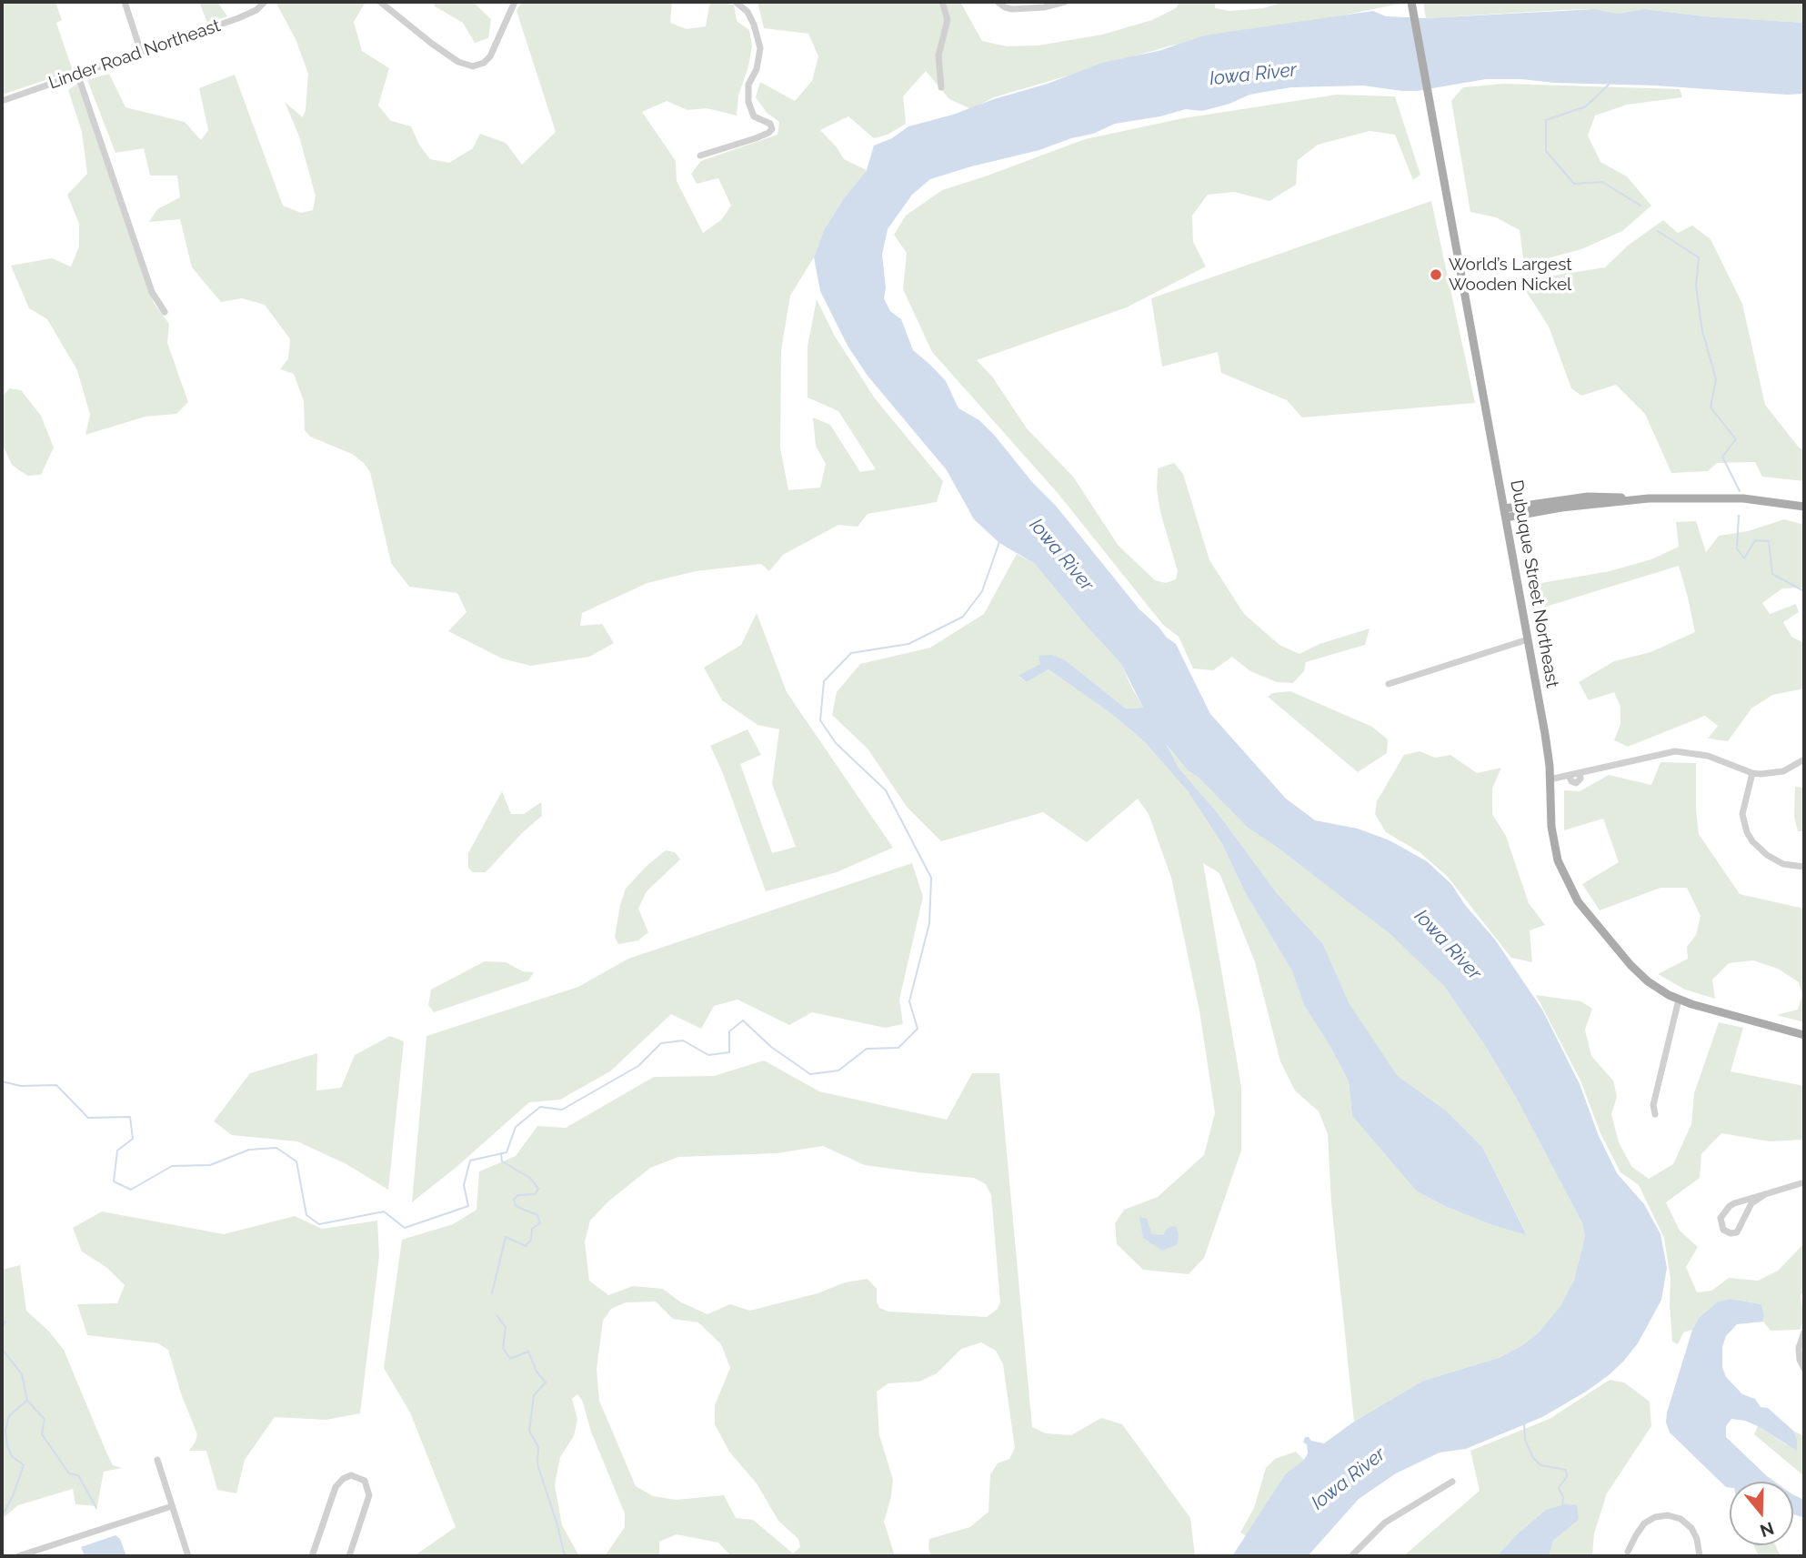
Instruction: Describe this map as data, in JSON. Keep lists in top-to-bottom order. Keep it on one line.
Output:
{"streets":{"main road":["Dubuque Street Northeast"],"street":["Linder Road Northeast"]},"water":["Iowa River"],"places":["World’s Largest Wooden Nickel"],"north":"bottom"}
